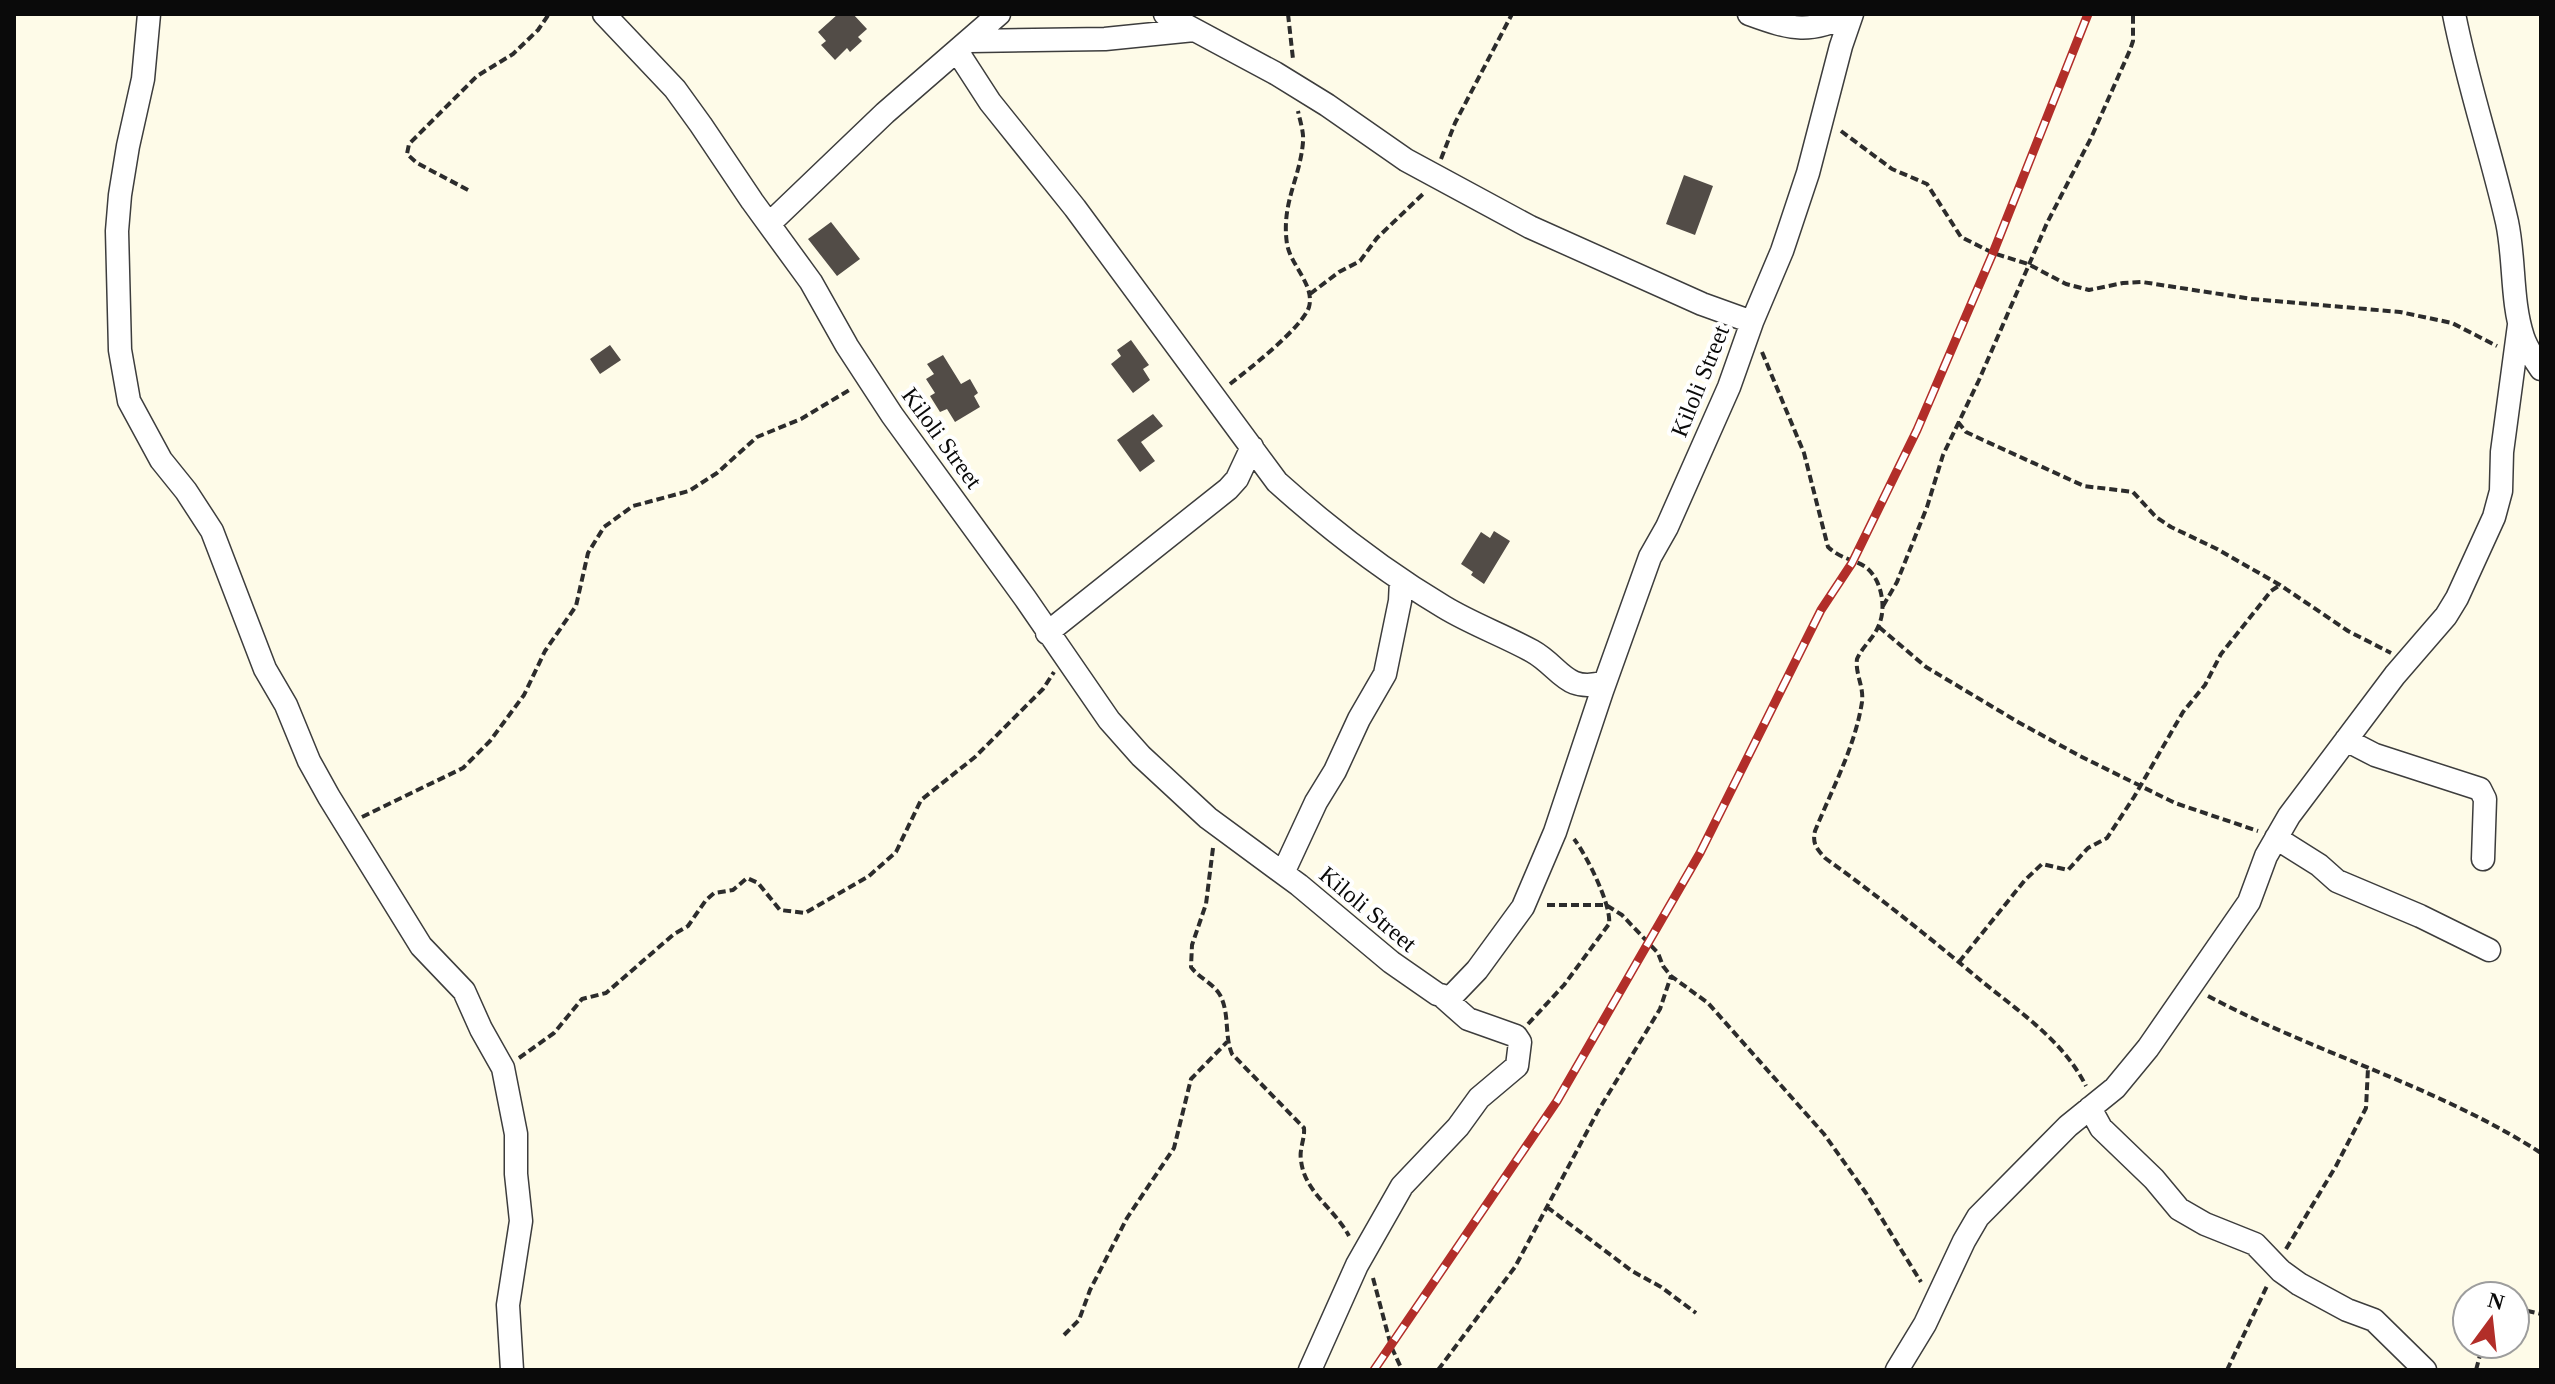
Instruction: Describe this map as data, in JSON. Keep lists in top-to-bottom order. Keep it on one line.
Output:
{"streets":{"street":["Kiloli Street"]},"north":"top"}
